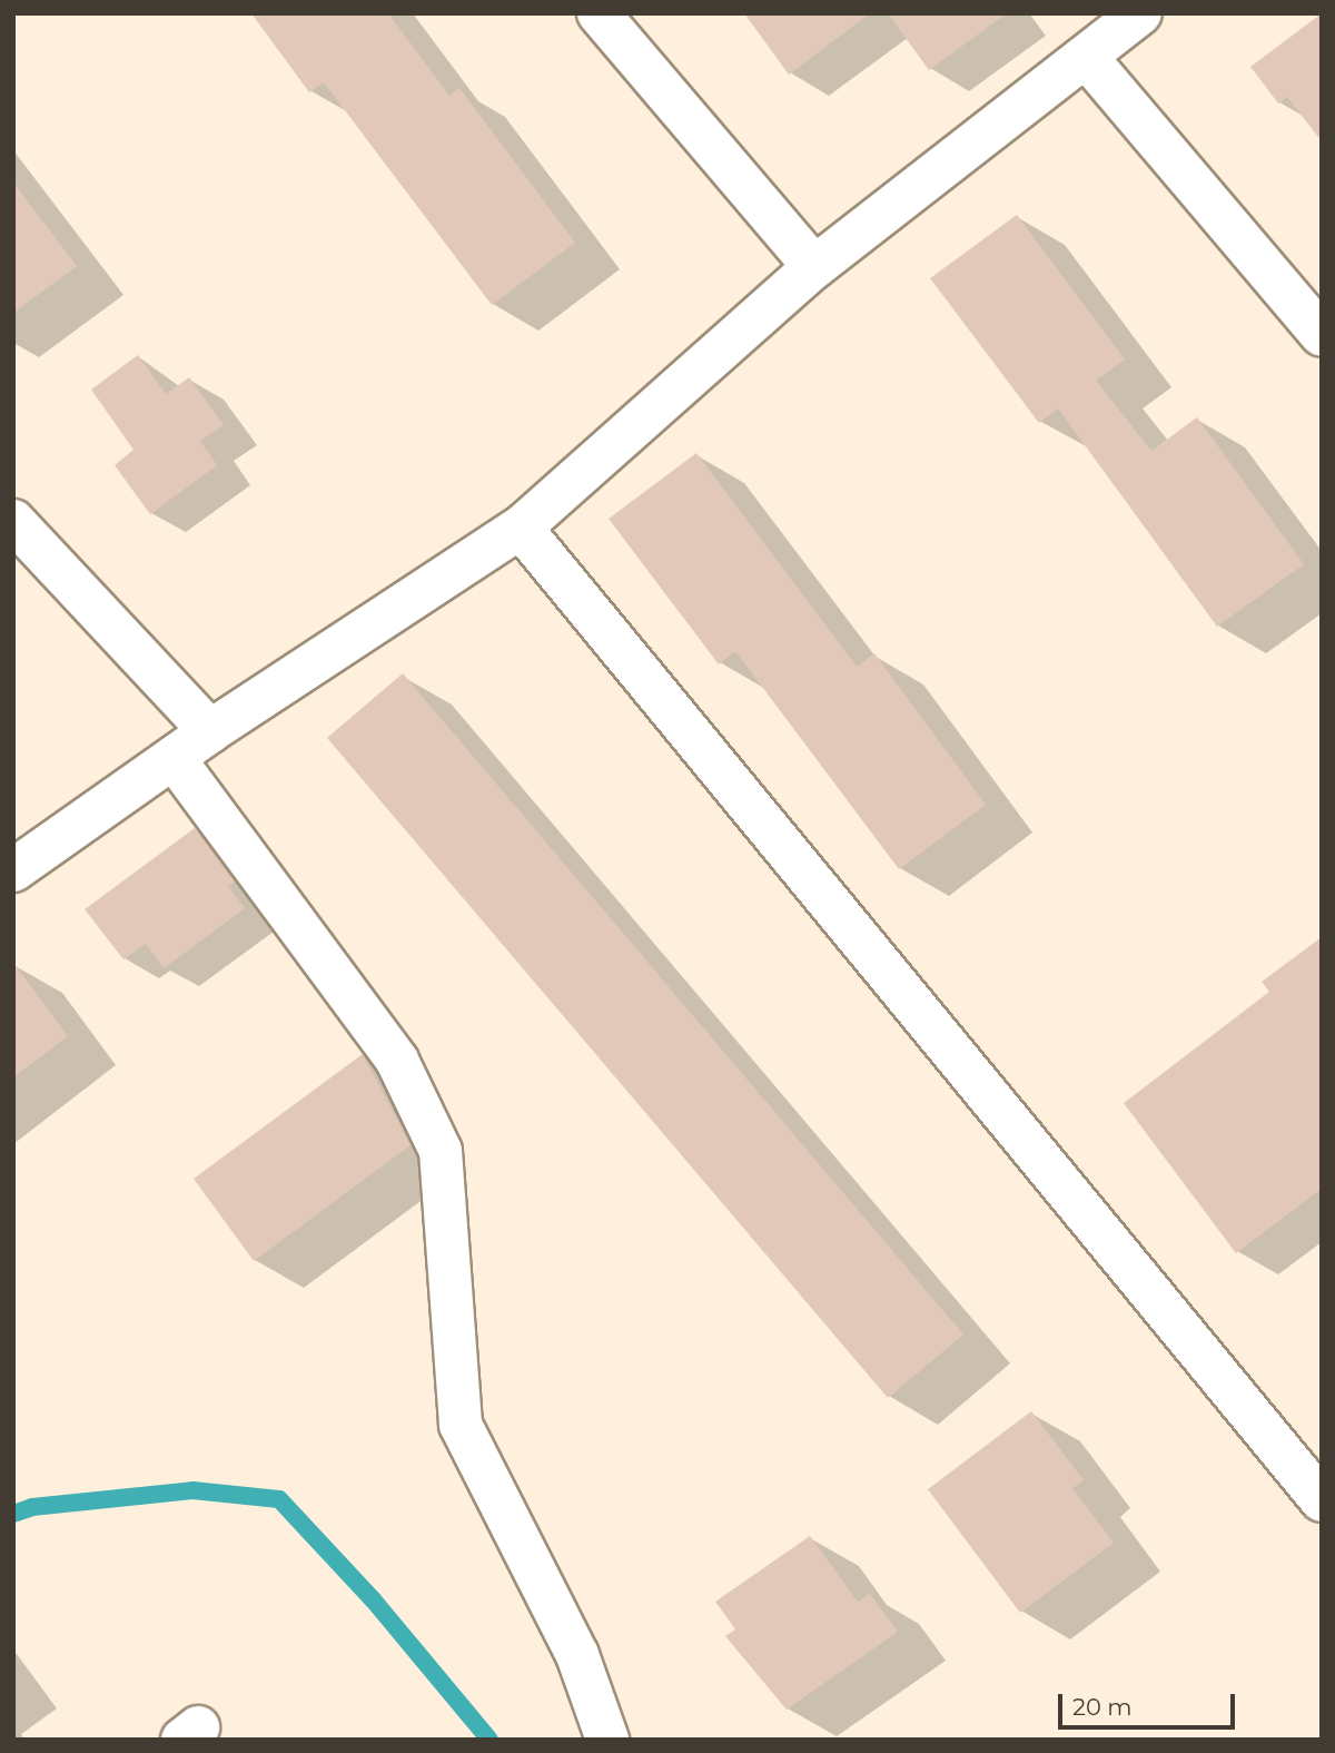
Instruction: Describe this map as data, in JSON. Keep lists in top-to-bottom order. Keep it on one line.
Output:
{"scale_bar":"20 m"}
